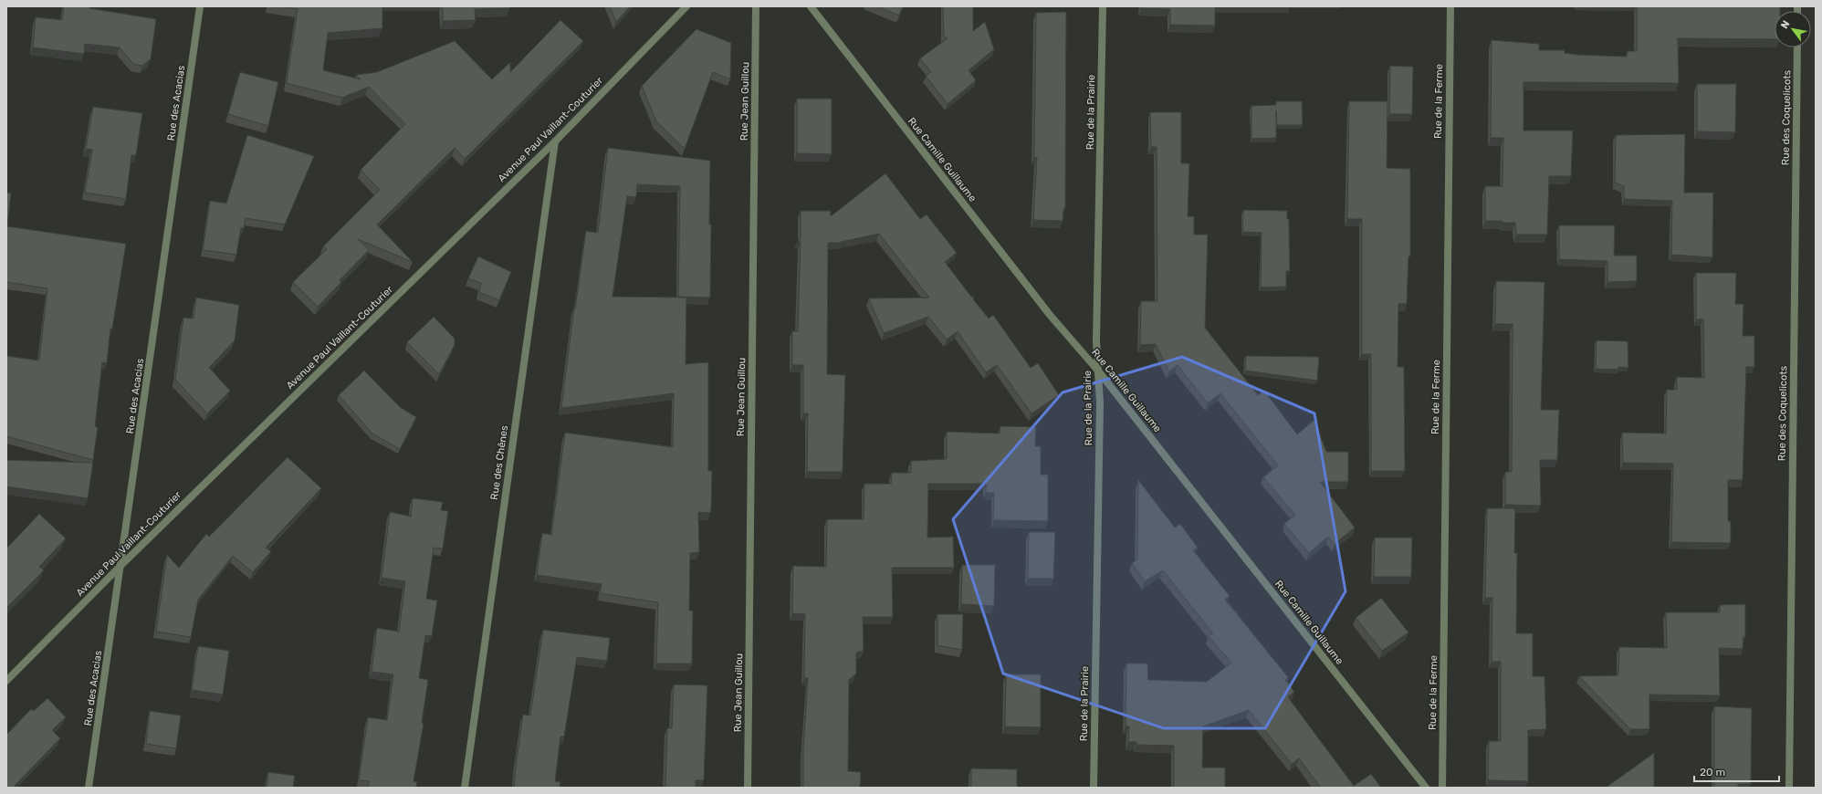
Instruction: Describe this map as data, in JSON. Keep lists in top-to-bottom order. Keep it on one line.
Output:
{"streets":{"street":["Rue Jean Guillou","Rue de la Ferme","Rue des Acacias","Rue de la Prairie","Rue des Coquelicots","Avenue Paul Vaillant-Couturier","Rue Camille Guillaume","Rue des Chênes"]},"crossings":[["Rue des Acacias","Avenue Paul Vaillant-Couturier"],["Rue de la Prairie","Rue Camille Guillaume"],["Avenue Paul Vaillant-Couturier","Rue des Chênes"]],"scale_bar":"20 m","north":"top left"}
